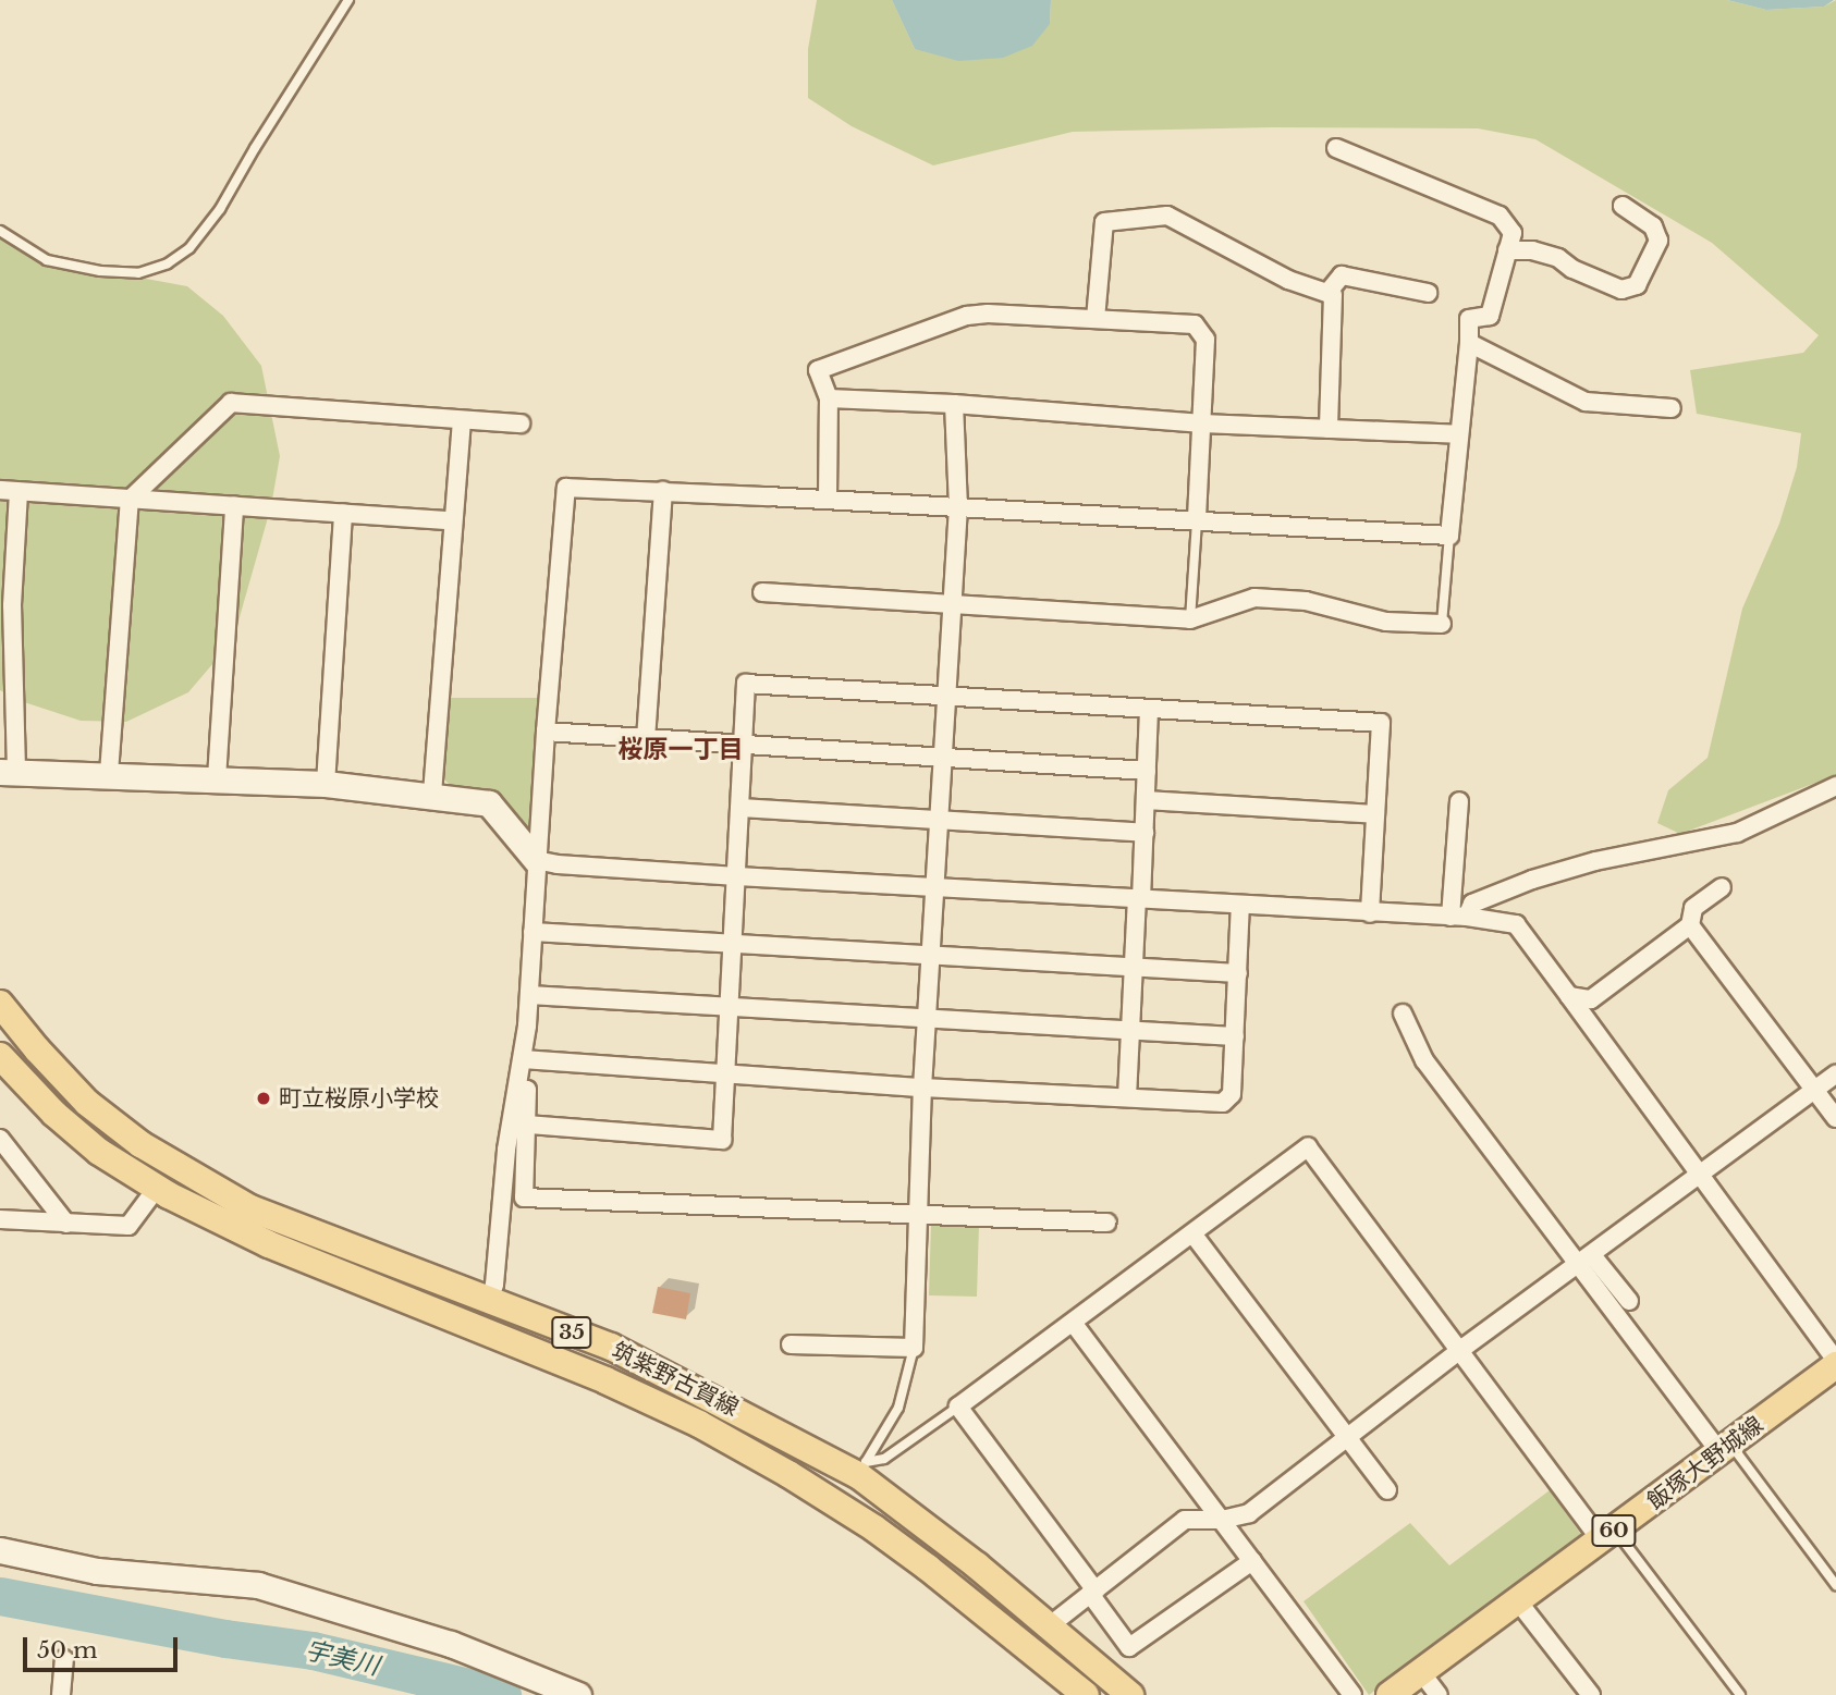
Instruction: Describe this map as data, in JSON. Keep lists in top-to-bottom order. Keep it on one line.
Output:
{"streets":{"main road":["35","筑紫野古賀線","飯塚大野城線","60"]},"districts":["桜原一丁目"],"water":["宇美川"],"places":["町立桜原小学校"],"scale_bar":"50 m"}
